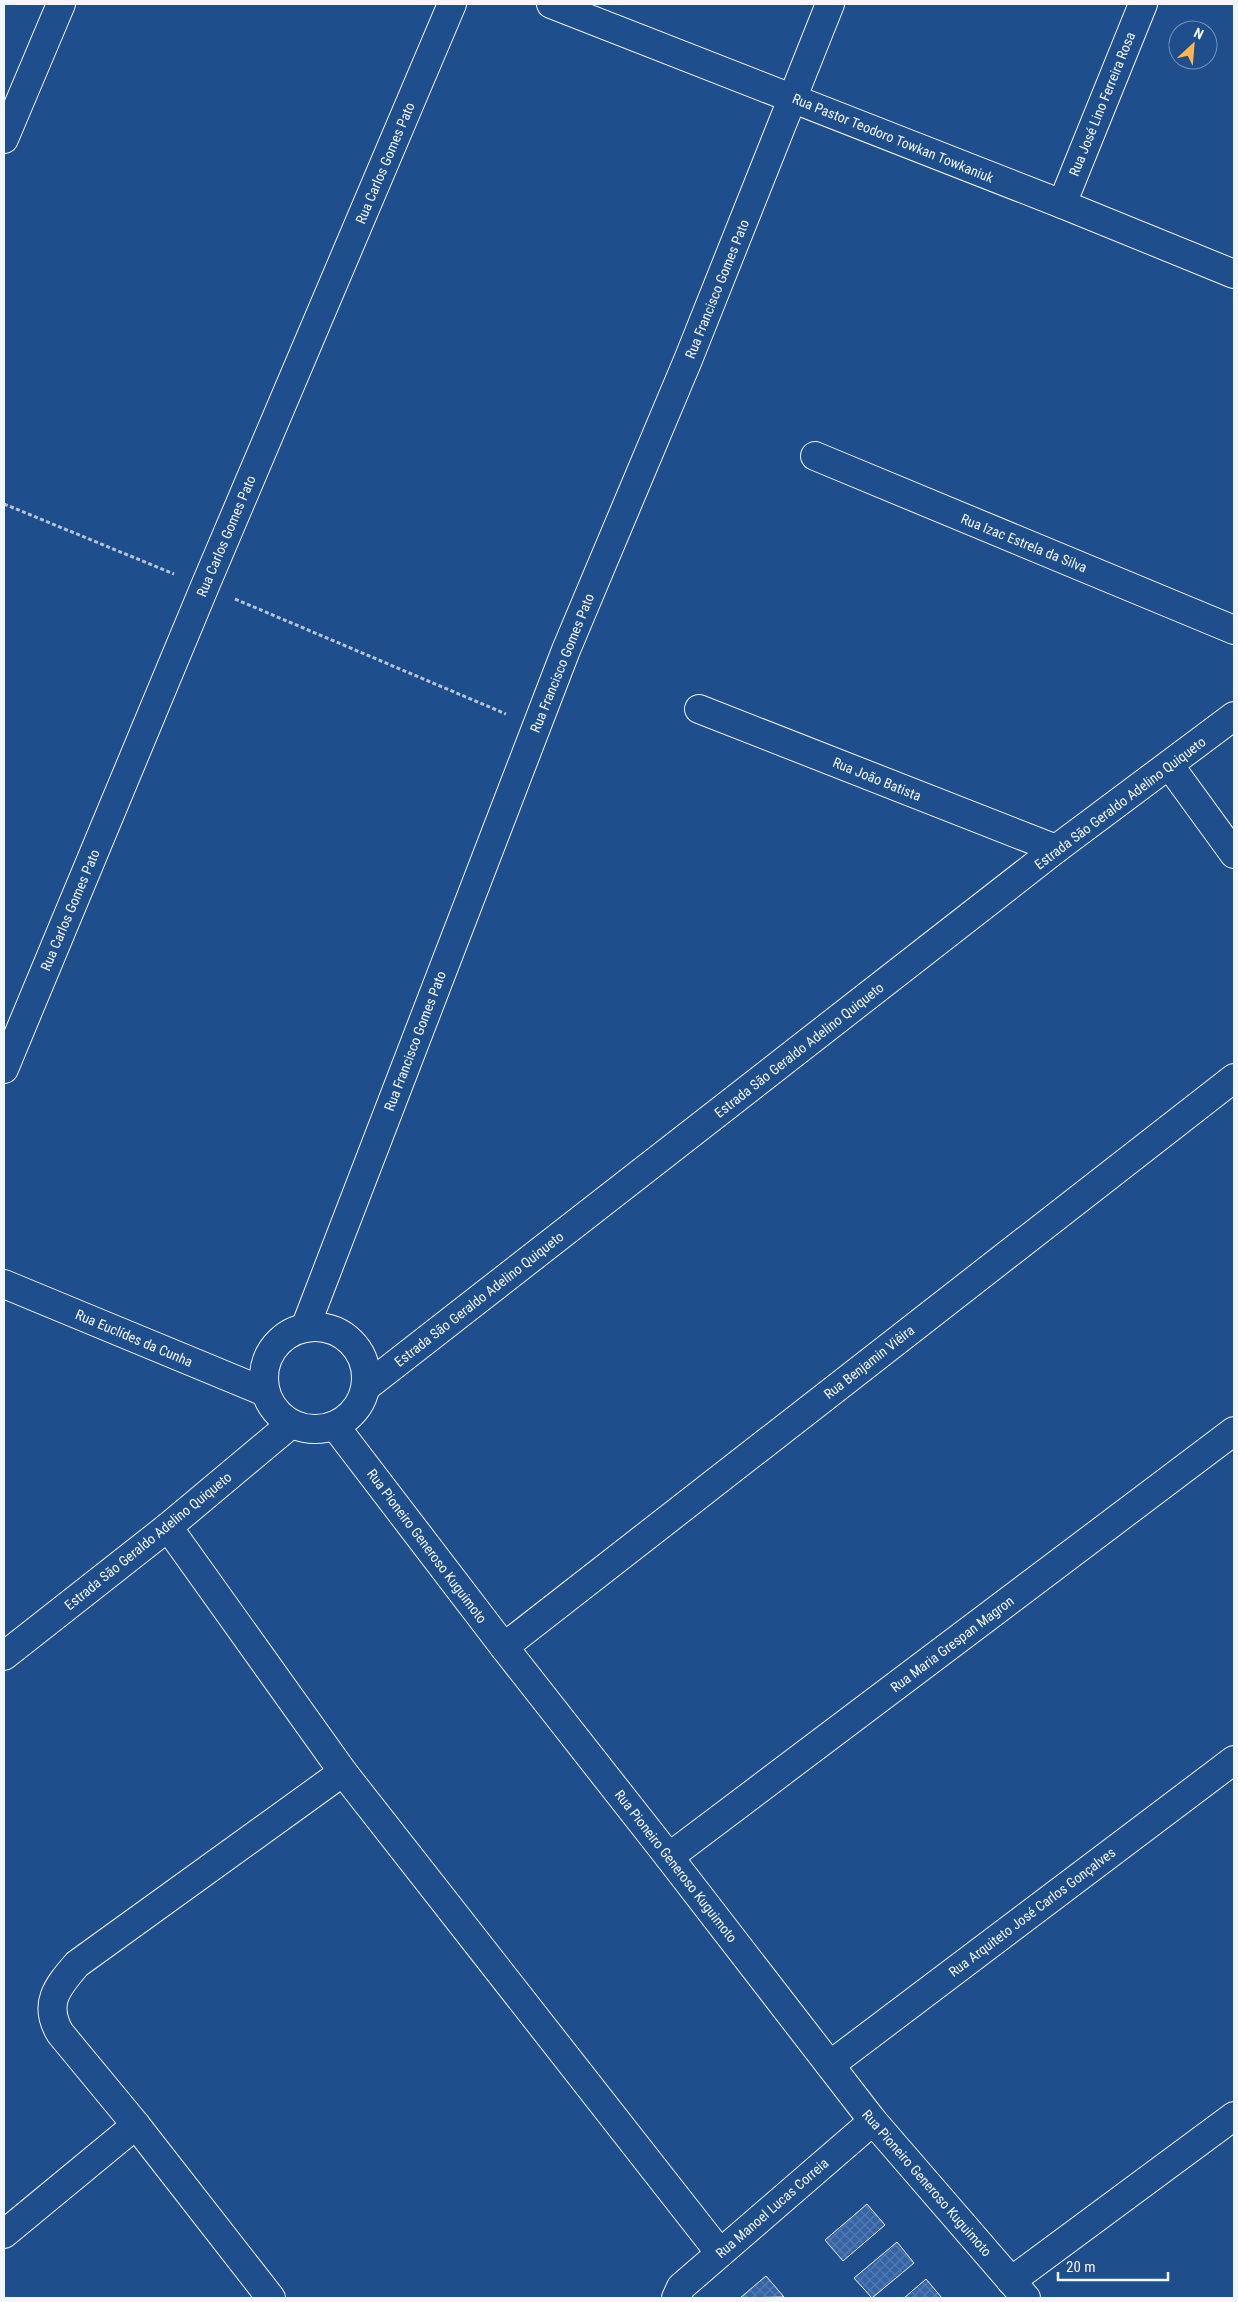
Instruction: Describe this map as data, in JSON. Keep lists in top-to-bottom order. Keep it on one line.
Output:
{"streets":{"street":["Rua José Lino Ferreira Rosa","Rua Pastor Teodoro Towkan Towkaniuk","Rua Carlos Gomes Pato","Rua Francisco Gomes Pato","Rua Izac Estrela da Silva","Rua João Batista","Estrada São Geraldo Adelino Quiqueto","Rua Euclídes da Cunha","Rua Benjamin Viêira","Rua Pioneiro Generoso Kuguimoto","Rua Maria Grespan Magron","Rua Arquiteto José Carlos Gonçalves","Rua Manoel Lucas Correia"]},"crossings":[["Rua José Lino Ferreira Rosa","Rua Pastor Teodoro Towkan Towkaniuk"],["Rua Pastor Teodoro Towkan Towkaniuk","Rua Francisco Gomes Pato"],["Rua Francisco Gomes Pato","Estrada São Geraldo Adelino Quiqueto"],["Rua Francisco Gomes Pato","Rua Euclídes da Cunha"],["Rua Francisco Gomes Pato","Rua Pioneiro Generoso Kuguimoto"],["Rua João Batista","Estrada São Geraldo Adelino Quiqueto"],["Estrada São Geraldo Adelino Quiqueto","Rua Euclídes da Cunha"],["Estrada São Geraldo Adelino Quiqueto","Rua Pioneiro Generoso Kuguimoto"],["Rua Euclídes da Cunha","Rua Pioneiro Generoso Kuguimoto"],["Rua Benjamin Viêira","Rua Pioneiro Generoso Kuguimoto"],["Rua Pioneiro Generoso Kuguimoto","Rua Maria Grespan Magron"],["Rua Pioneiro Generoso Kuguimoto","Rua Arquiteto José Carlos Gonçalves"],["Rua Pioneiro Generoso Kuguimoto","Rua Manoel Lucas Correia"]],"scale_bar":"20 m","north":"top right"}
